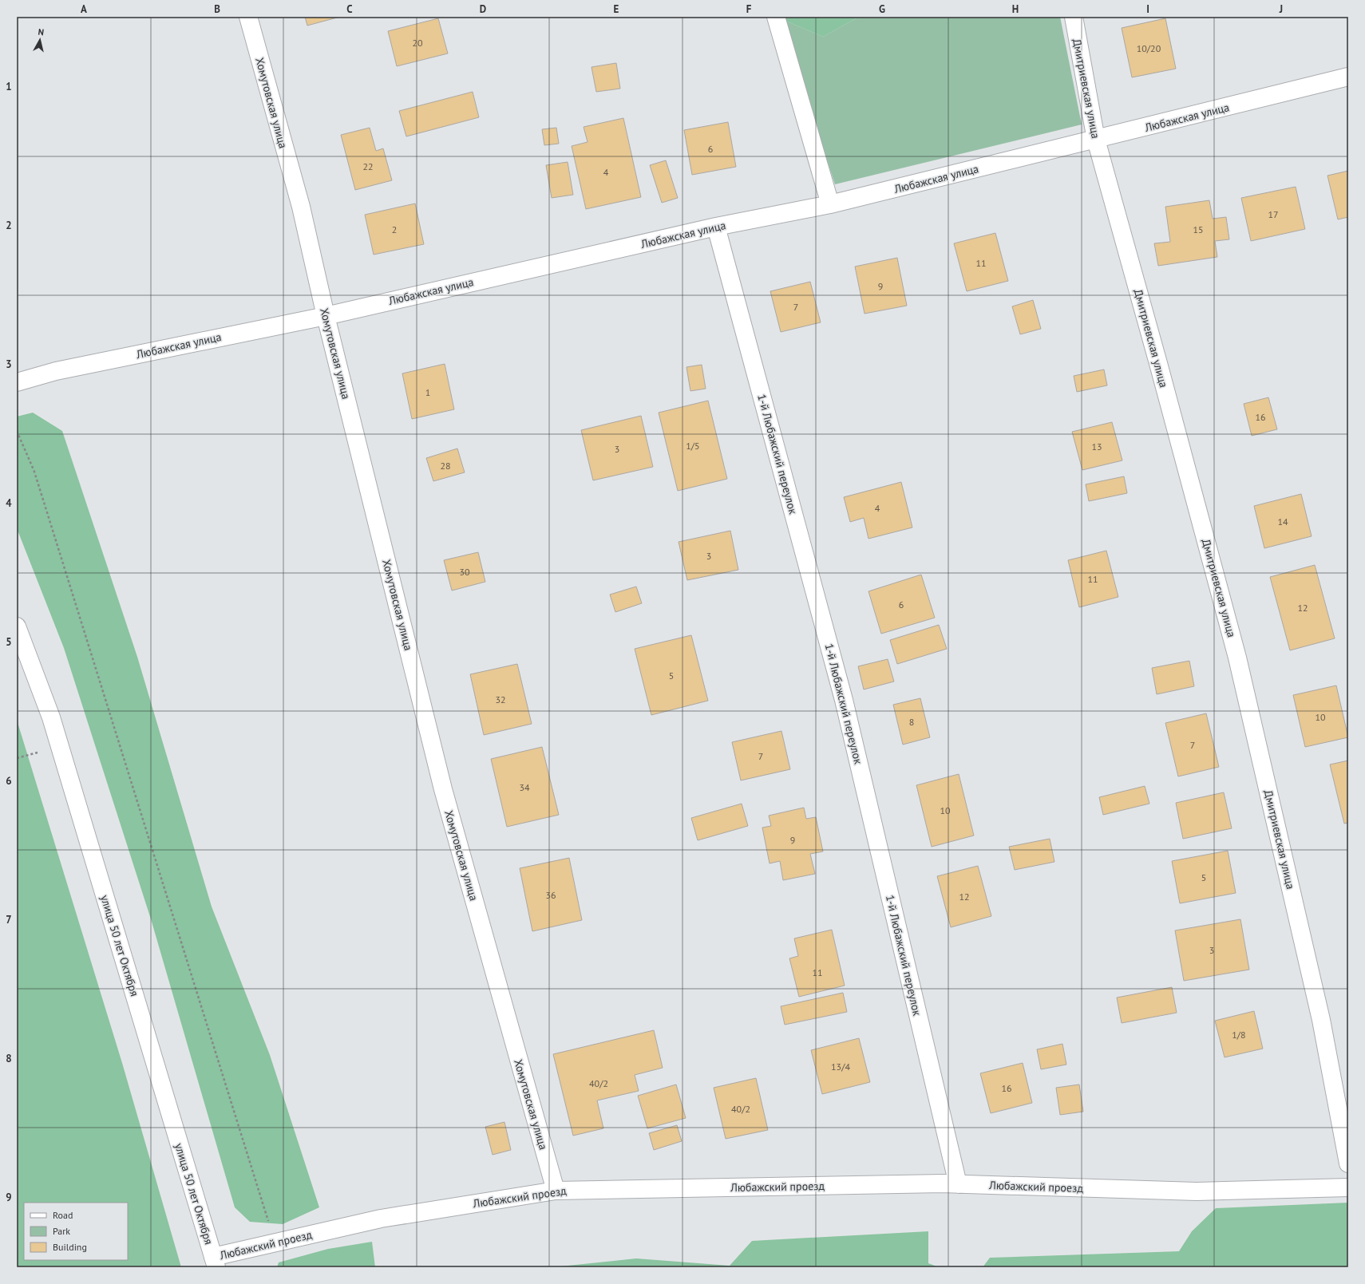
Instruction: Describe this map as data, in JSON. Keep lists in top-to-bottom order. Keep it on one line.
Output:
{"streets":{"street":["Дмитриевская улица","Хомутовская улица","Любажская улица","1-й Любажский переулок","улица 50 лет Октября","Любажский проезд"]},"crossings":[["Дмитриевская улица","Любажская улица"],["Хомутовская улица","Любажская улица"],["Хомутовская улица","Любажский проезд"],["Любажская улица","1-й Любажский переулок"],["1-й Любажский переулок","Любажский проезд"],["улица 50 лет Октября","Любажский проезд"]],"house_numbers":["20","10/20","6","22","4","17","2","15","11","9","7","1","16","1/5","13","3","28","4","14","3","30","11","6","12","5","32","10","8","7","7","34","10","9","5","36","12","3","11","1/8","13/4","40/2","16","40/2"],"legend":["Road","Park","Building"],"north":"top","grid":{"columns":["A","B","C","D","E","F","G","H","I","J"],"rows":["1","2","3","4","5","6","7","8","9"]}}
